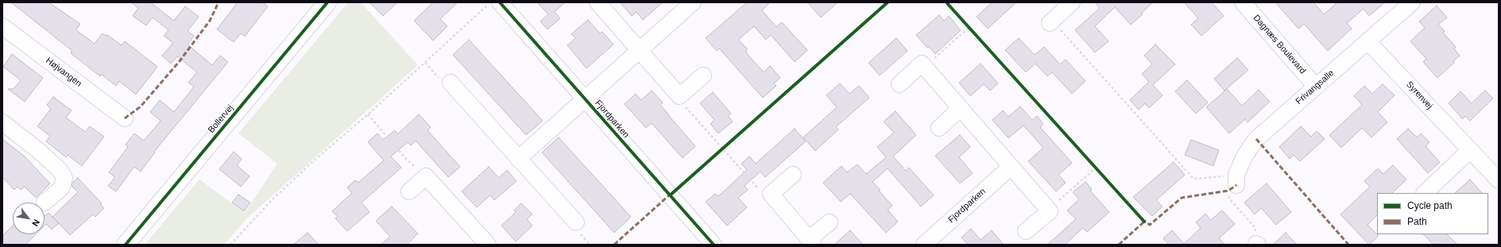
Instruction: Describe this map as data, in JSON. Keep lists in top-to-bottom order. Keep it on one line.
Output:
{"streets":{"main road":["Bollervej"],"street":["Dagnæs Boulevard","Højvangen","Frivangsalle","Syrenvej","Fjordparken"]},"crossings":[["Dagnæs Boulevard","Frivangsalle"],["Frivangsalle","Syrenvej"]],"legend":["Cycle path","Path"],"north":"bottom right"}
